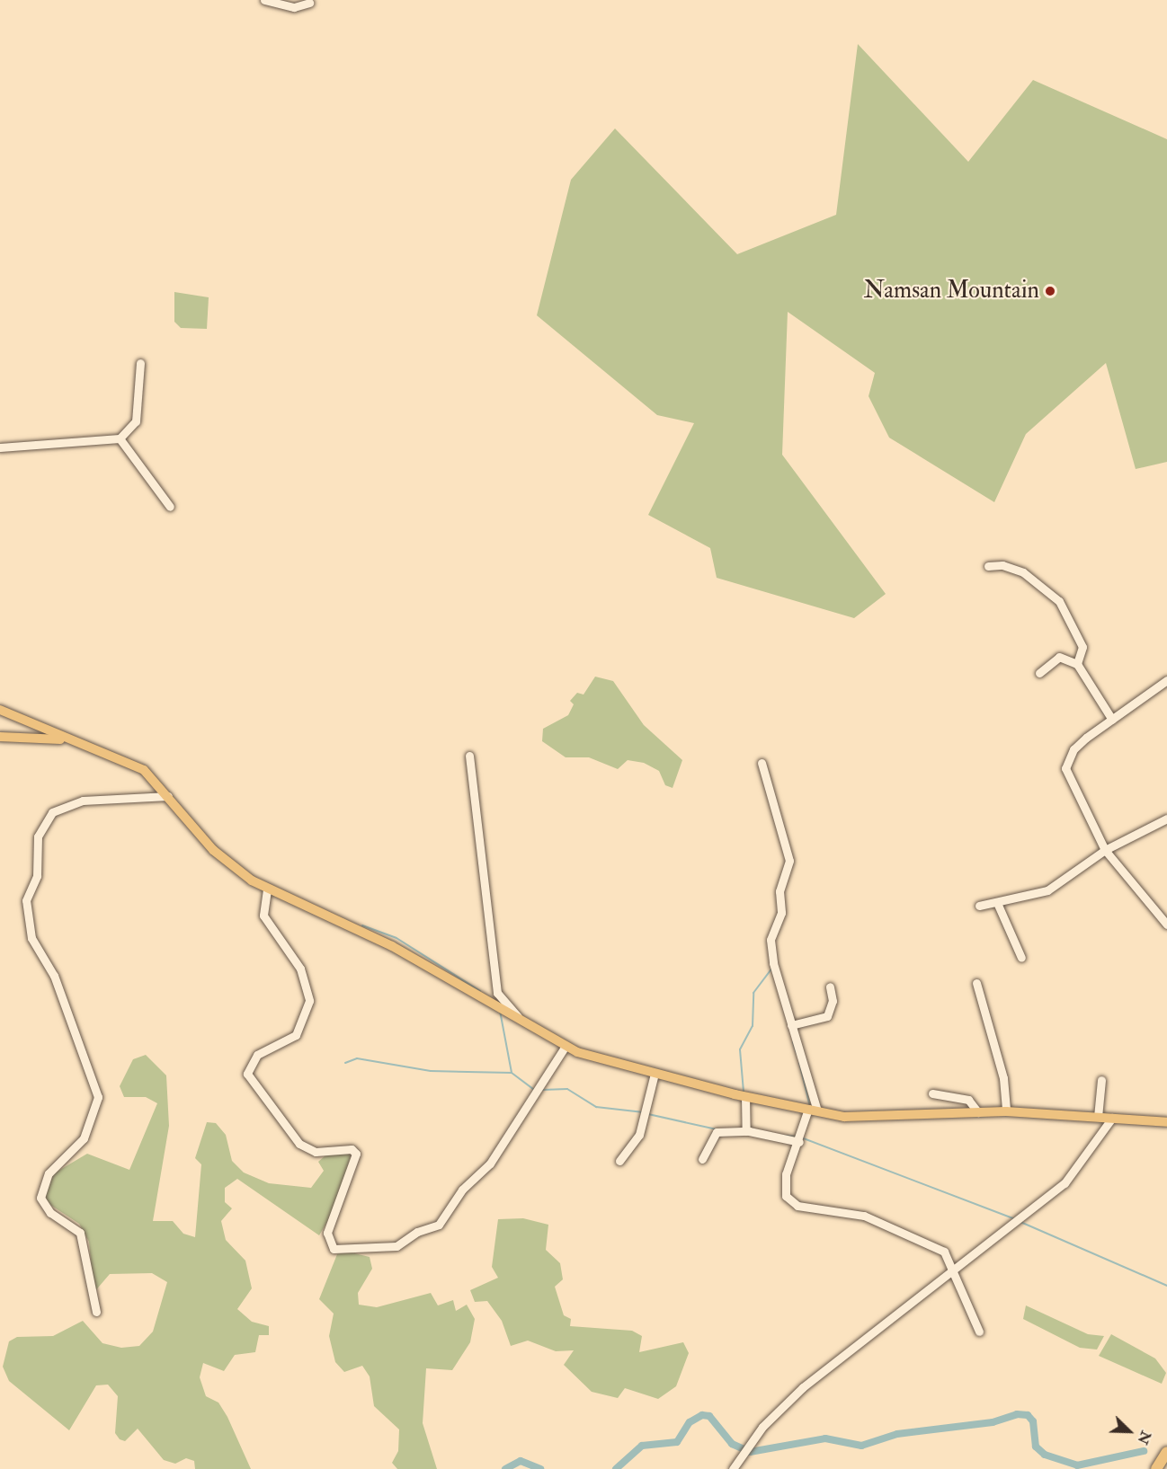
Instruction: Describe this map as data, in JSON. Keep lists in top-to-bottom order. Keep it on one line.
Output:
{"places":["Namsan Mountain"],"north":"bottom right"}
